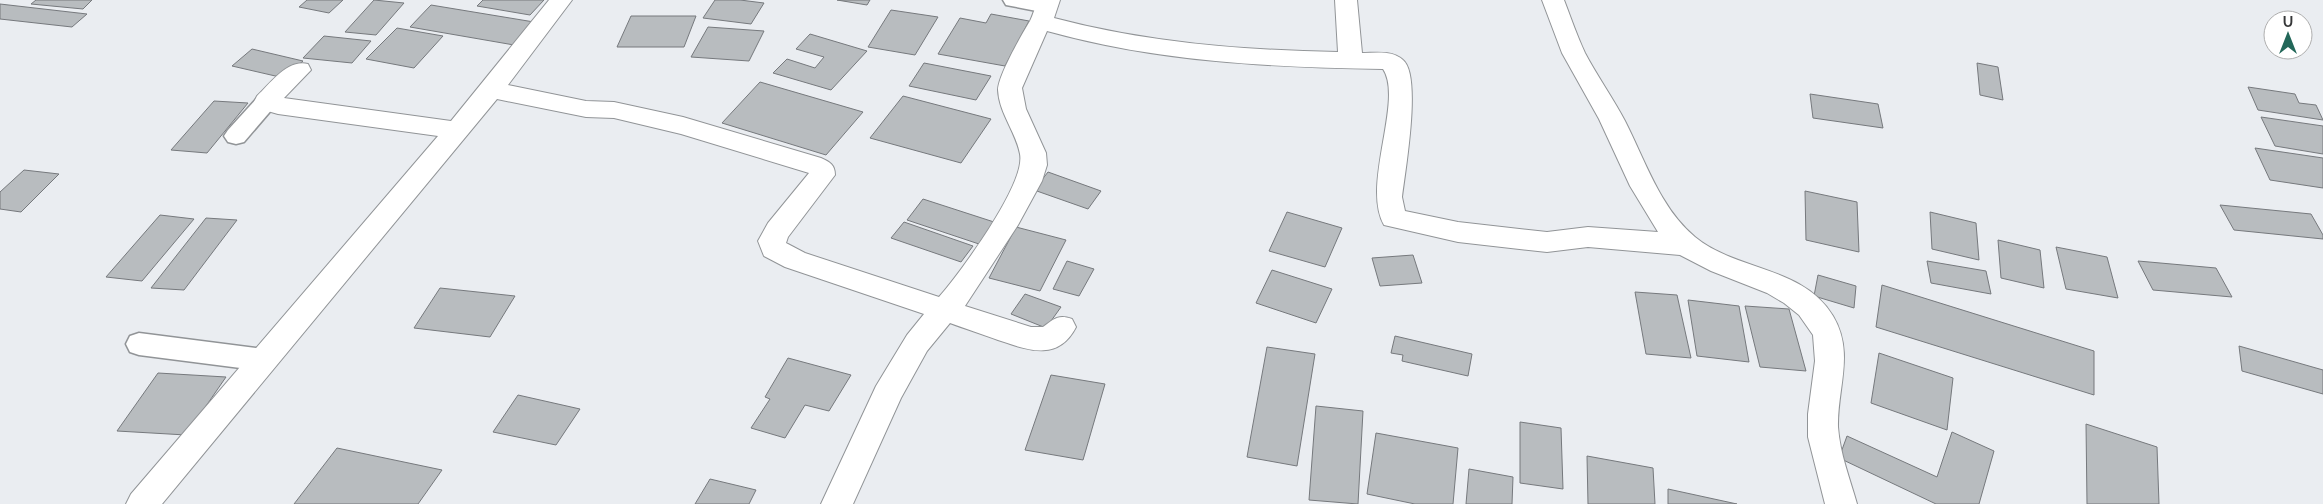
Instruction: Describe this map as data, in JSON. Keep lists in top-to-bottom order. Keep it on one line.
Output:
{"north":"top"}
